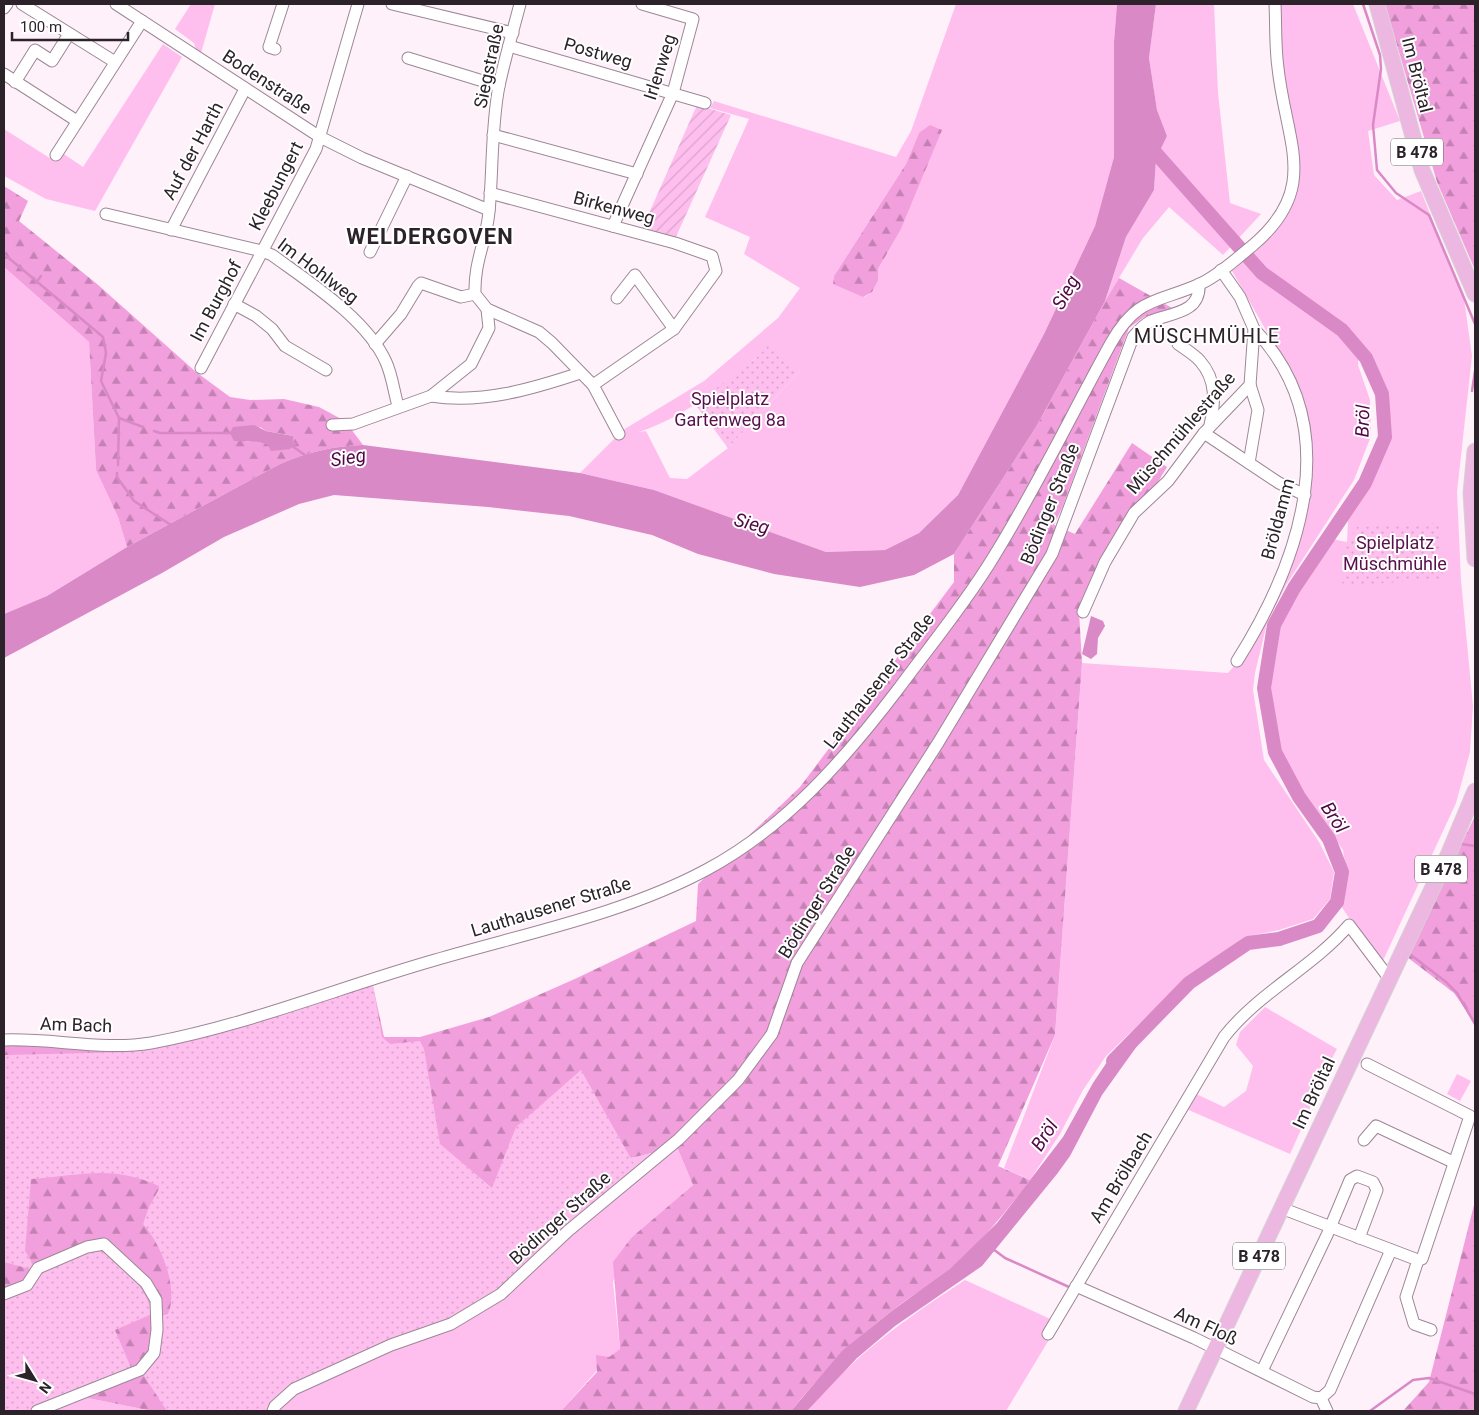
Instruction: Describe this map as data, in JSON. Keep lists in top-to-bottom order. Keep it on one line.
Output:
{"streets":{"main road":["Im Bröltal","B 478"],"street":["Postweg","Siegstraße","Irlenweg","Bodenstraße","Auf der Harth","Kleebungert","Birkenweg","Im Hohlweg","Im Burghof","Müschmühlestraße","Bödinger Straße","Bröldamm","Lauthausener Straße","Am Bach","Am Brölbach","Am Floß"]},"crossings":[["Postweg","Siegstraße"],["Postweg","Irlenweg"],["Siegstraße","Irlenweg"],["Siegstraße","Bodenstraße"],["Siegstraße","Birkenweg"],["Irlenweg","Birkenweg"],["Im Bröltal","Am Brölbach"],["Im Bröltal","Am Floß"],["Bodenstraße","Auf der Harth"],["Bodenstraße","Kleebungert"],["Auf der Harth","Im Hohlweg"],["Kleebungert","Im Hohlweg"],["Kleebungert","Im Burghof"],["Im Hohlweg","Im Burghof"],["Müschmühlestraße","Bröldamm"],["Müschmühlestraße","Lauthausener Straße"],["Bödinger Straße","Lauthausener Straße"],["Lauthausener Straße","Am Bach"],["Am Brölbach","Am Floß"]],"districts":["WELDERGOVEN","MÜSCHMÜHLE"],"water":["Sieg","Bröl"],"parks":["Spielplatz Gartenweg 8a","Spielplatz Müschmühle"],"scale_bar":"100 m","north":"bottom right"}
